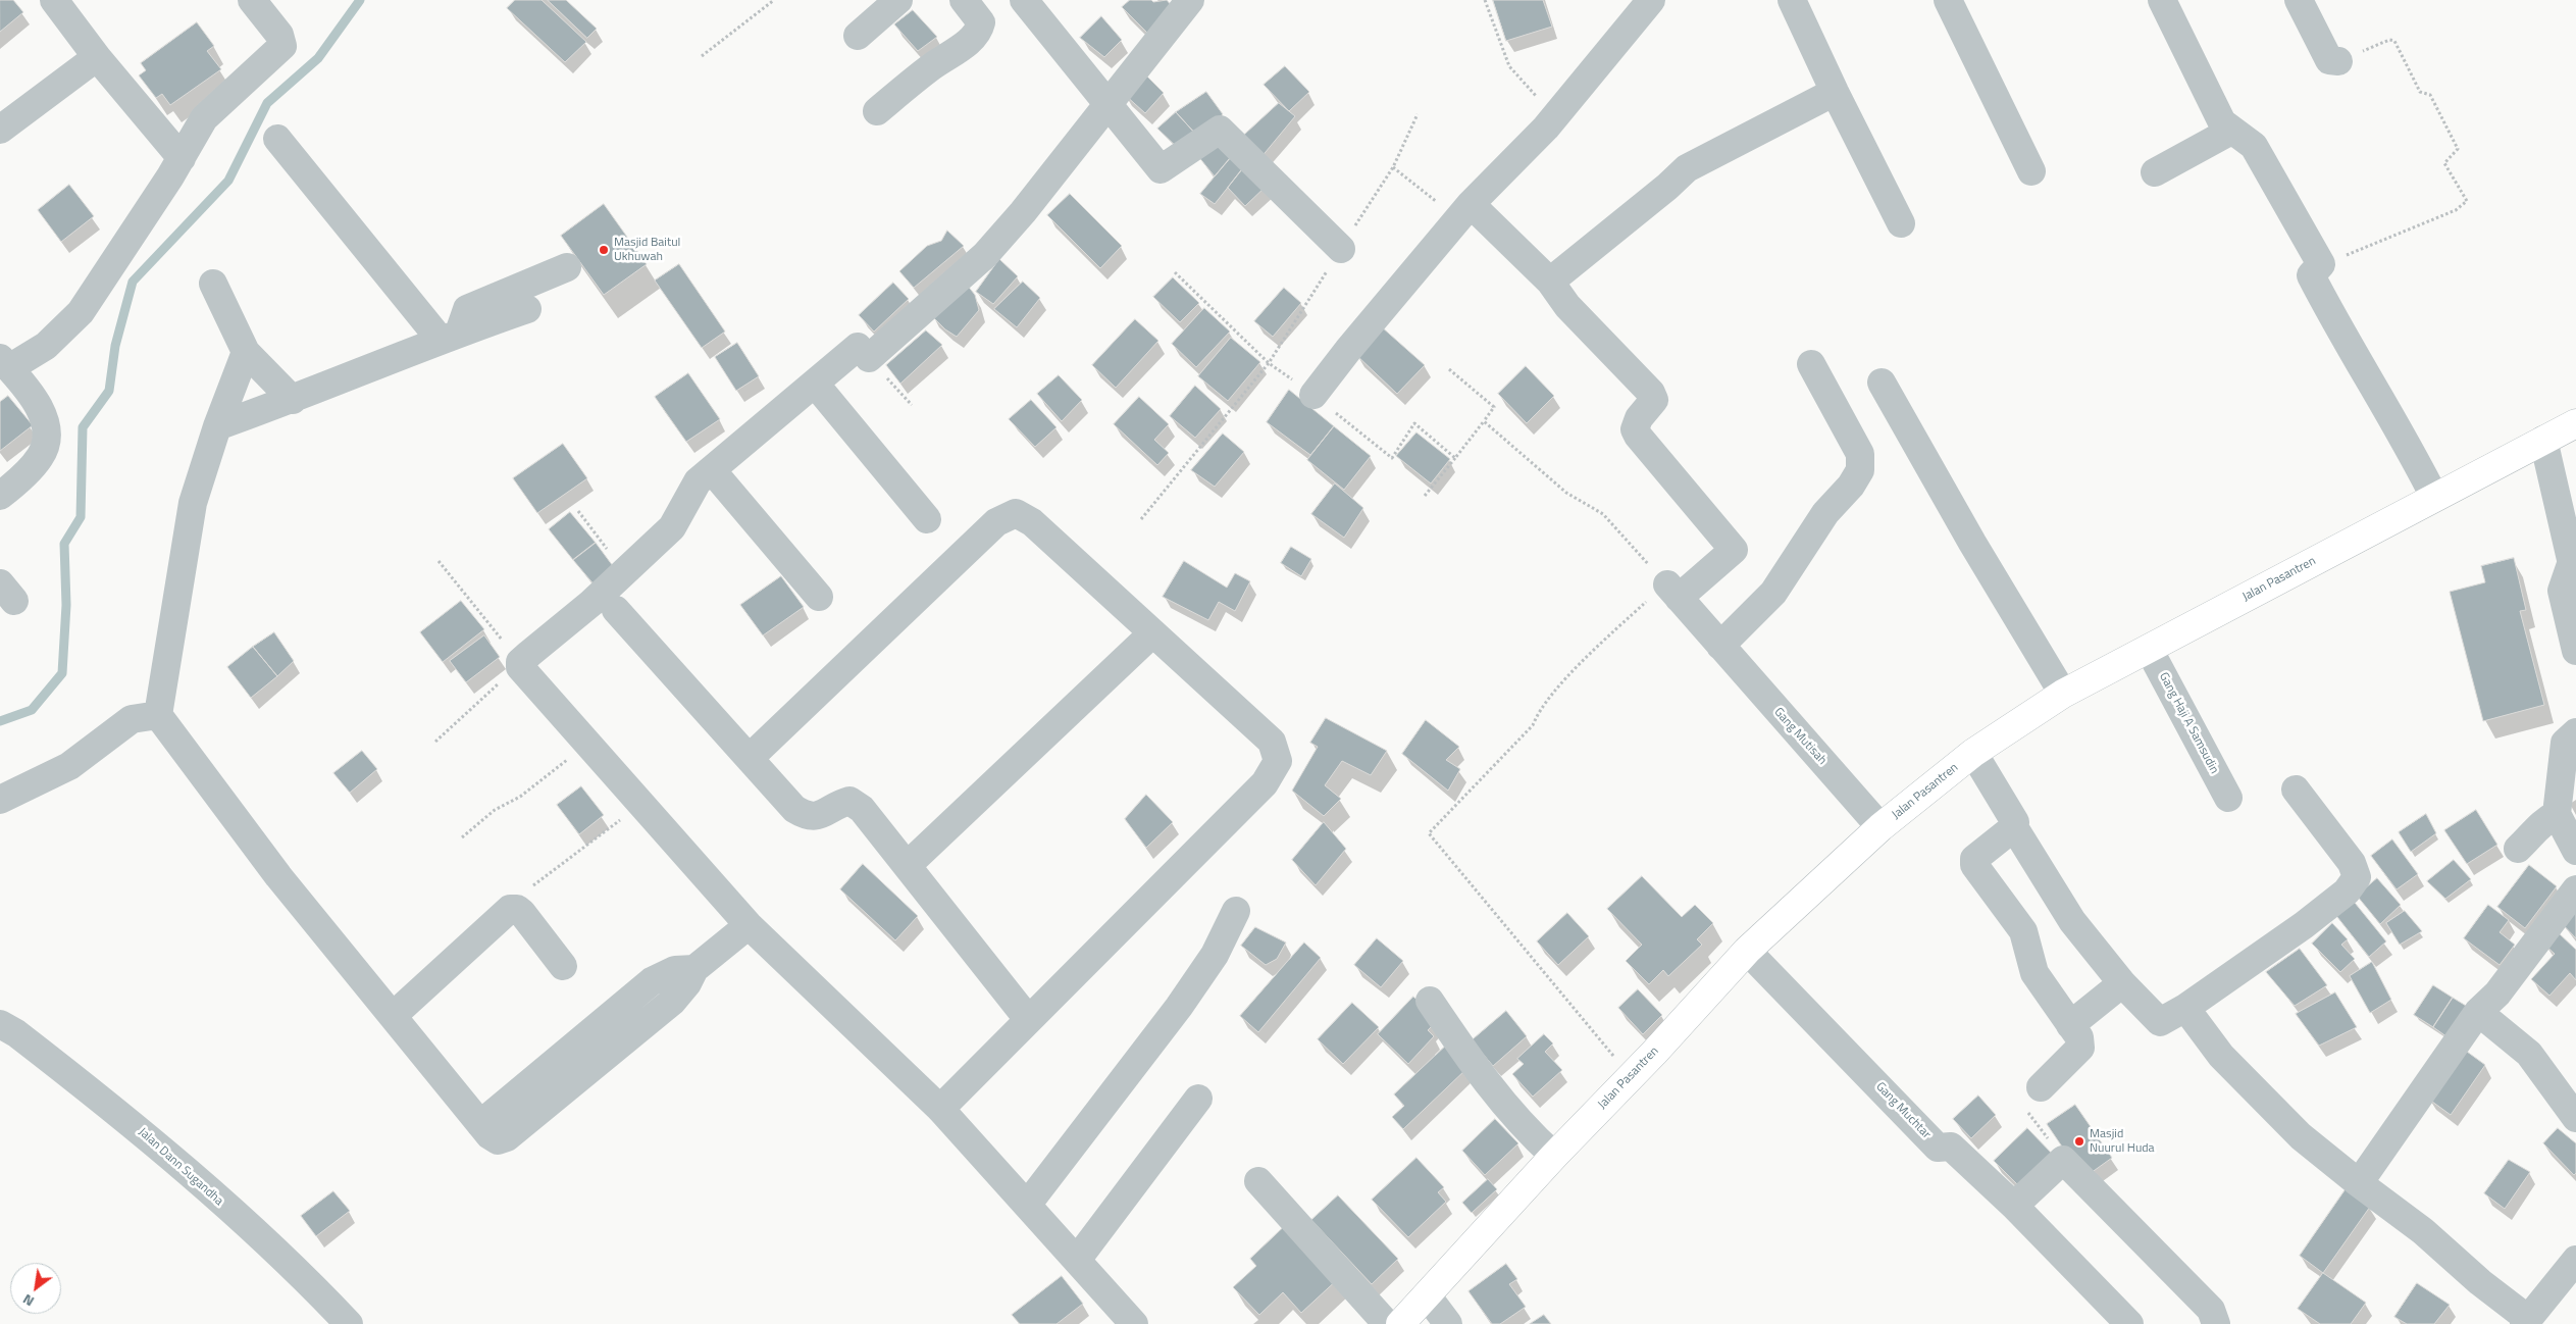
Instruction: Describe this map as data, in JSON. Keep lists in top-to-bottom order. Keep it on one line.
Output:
{"streets":{"main road":["Jalan Pasantren"],"street":["Gang Haji A Samsudin","Gang Mutisah","Gang Muchtar","Jalan Dann Sugandha"]},"crossings":[["Jalan Pasantren","Gang Haji A Samsudin"],["Jalan Pasantren","Gang Mutisah"],["Jalan Pasantren","Gang Muchtar"]],"places":["Masjid Baitul Ukhuwah","Masjid Nuurul Huda"],"north":"bottom left"}
